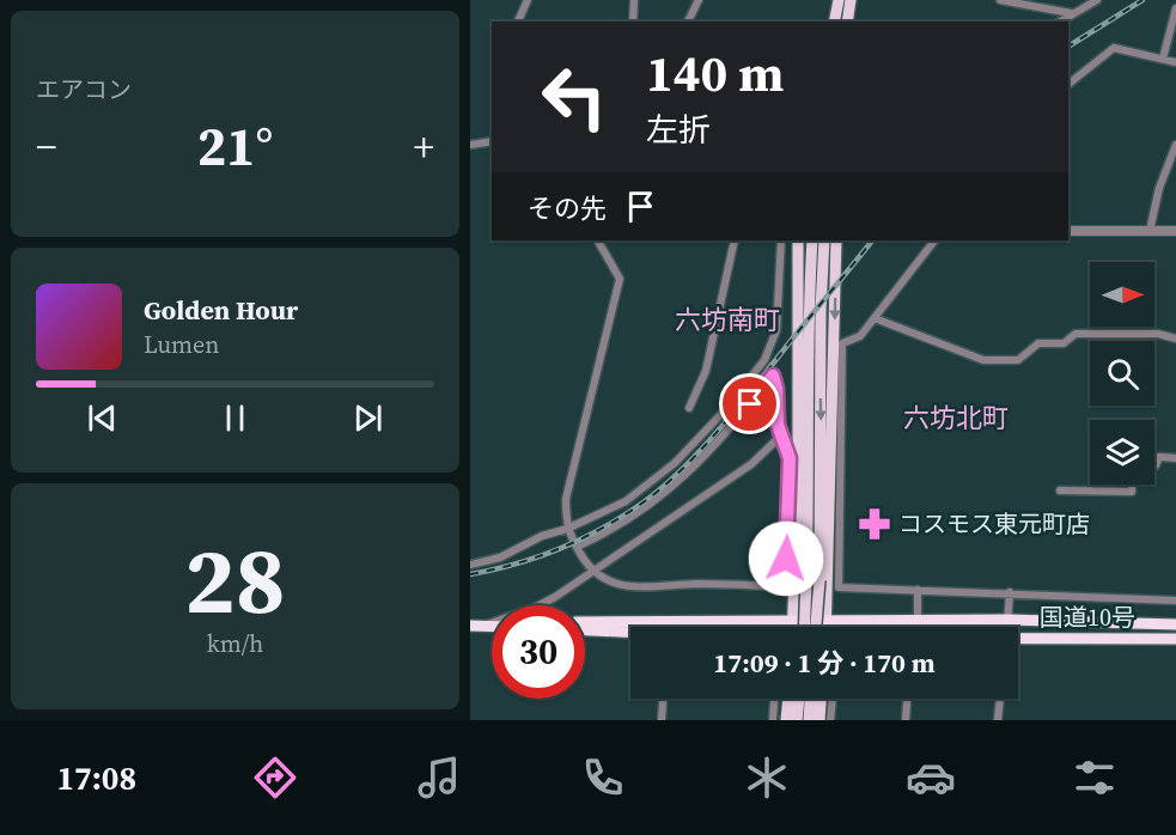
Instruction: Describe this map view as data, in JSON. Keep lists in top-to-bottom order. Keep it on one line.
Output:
{"streets":{"highway":["国道10号"]},"districts":["六坊南町","六坊北町"],"places":{"pharmacy":["コスモス東元町店"]},"north":"right","page":{"tile":["エアコン",["28","km/h"]],"turn":["140 m","左折"],"heat":["−","21°","+"],"then":"その先","song":["Golden Hour","Lumen"],"limit":"30","trip":"17:09 · 1 分 · 170 m","tabs":"17:08"}}
